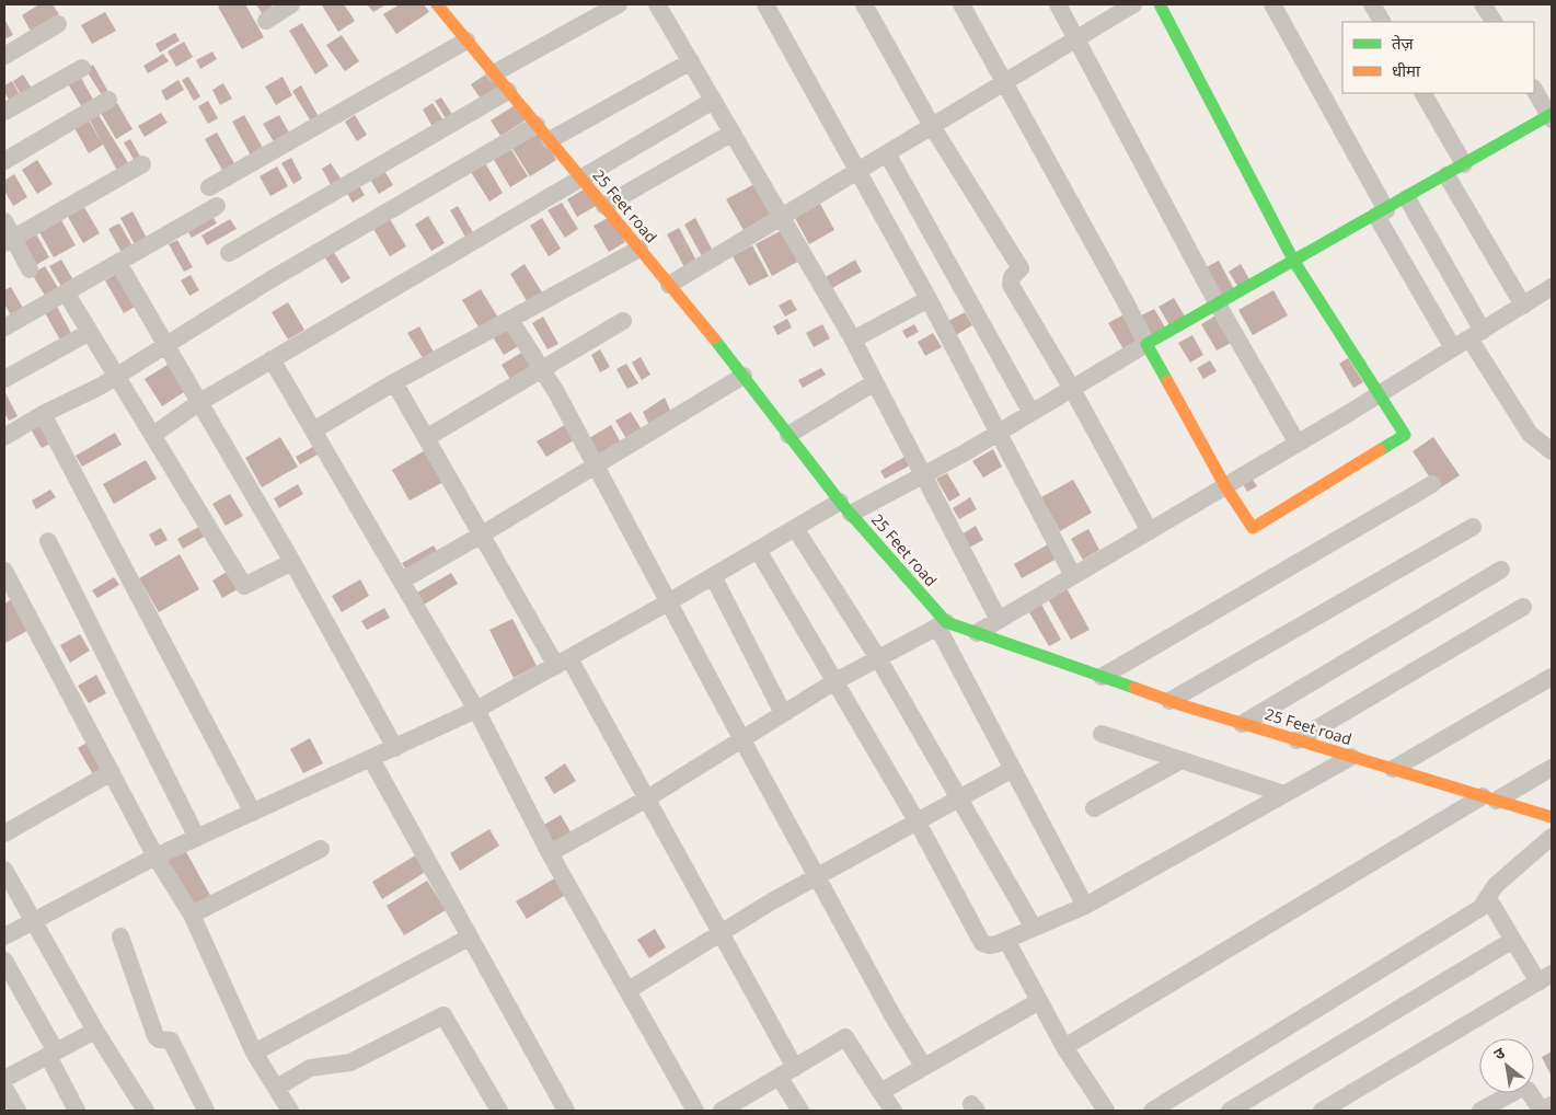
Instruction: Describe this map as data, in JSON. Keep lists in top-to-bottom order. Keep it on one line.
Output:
{"streets":{"street":["25 Feet road"]},"legend":["तेज़","धीमा"],"north":"top left"}
